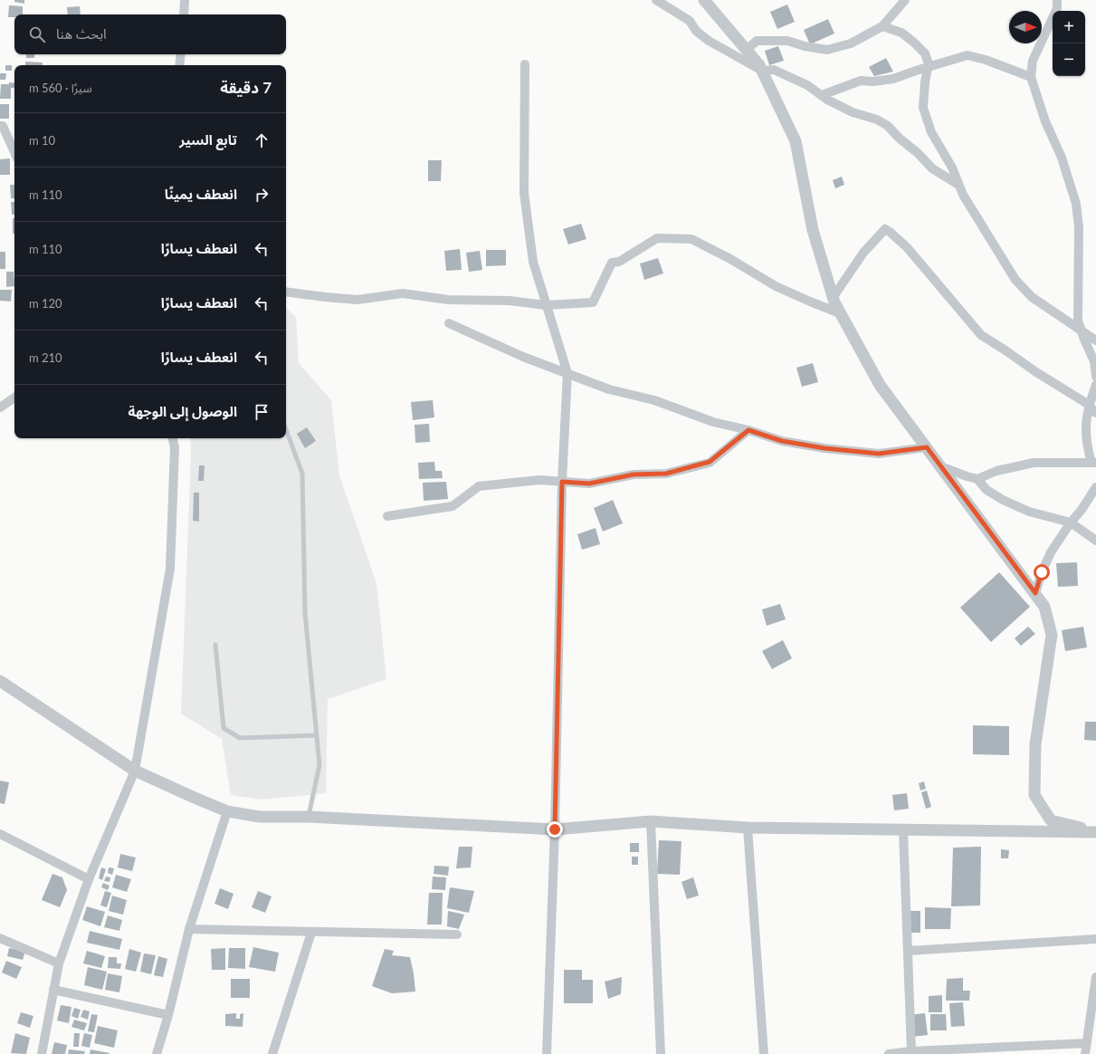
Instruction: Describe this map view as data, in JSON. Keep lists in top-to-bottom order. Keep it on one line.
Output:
{"north":"right","page":{"map_buttons":["+","−"],"search":"ابحث هنا","heading":["7 دقيقة","سيرًا · 560 m"],"list":[["تابع السير","10 m"],["انعطف يمينًا","110 m"],["انعطف يسارًا","110 m"],["انعطف يسارًا","120 m"],["انعطف يسارًا","210 m"],"الوصول إلى الوجهة"]}}
